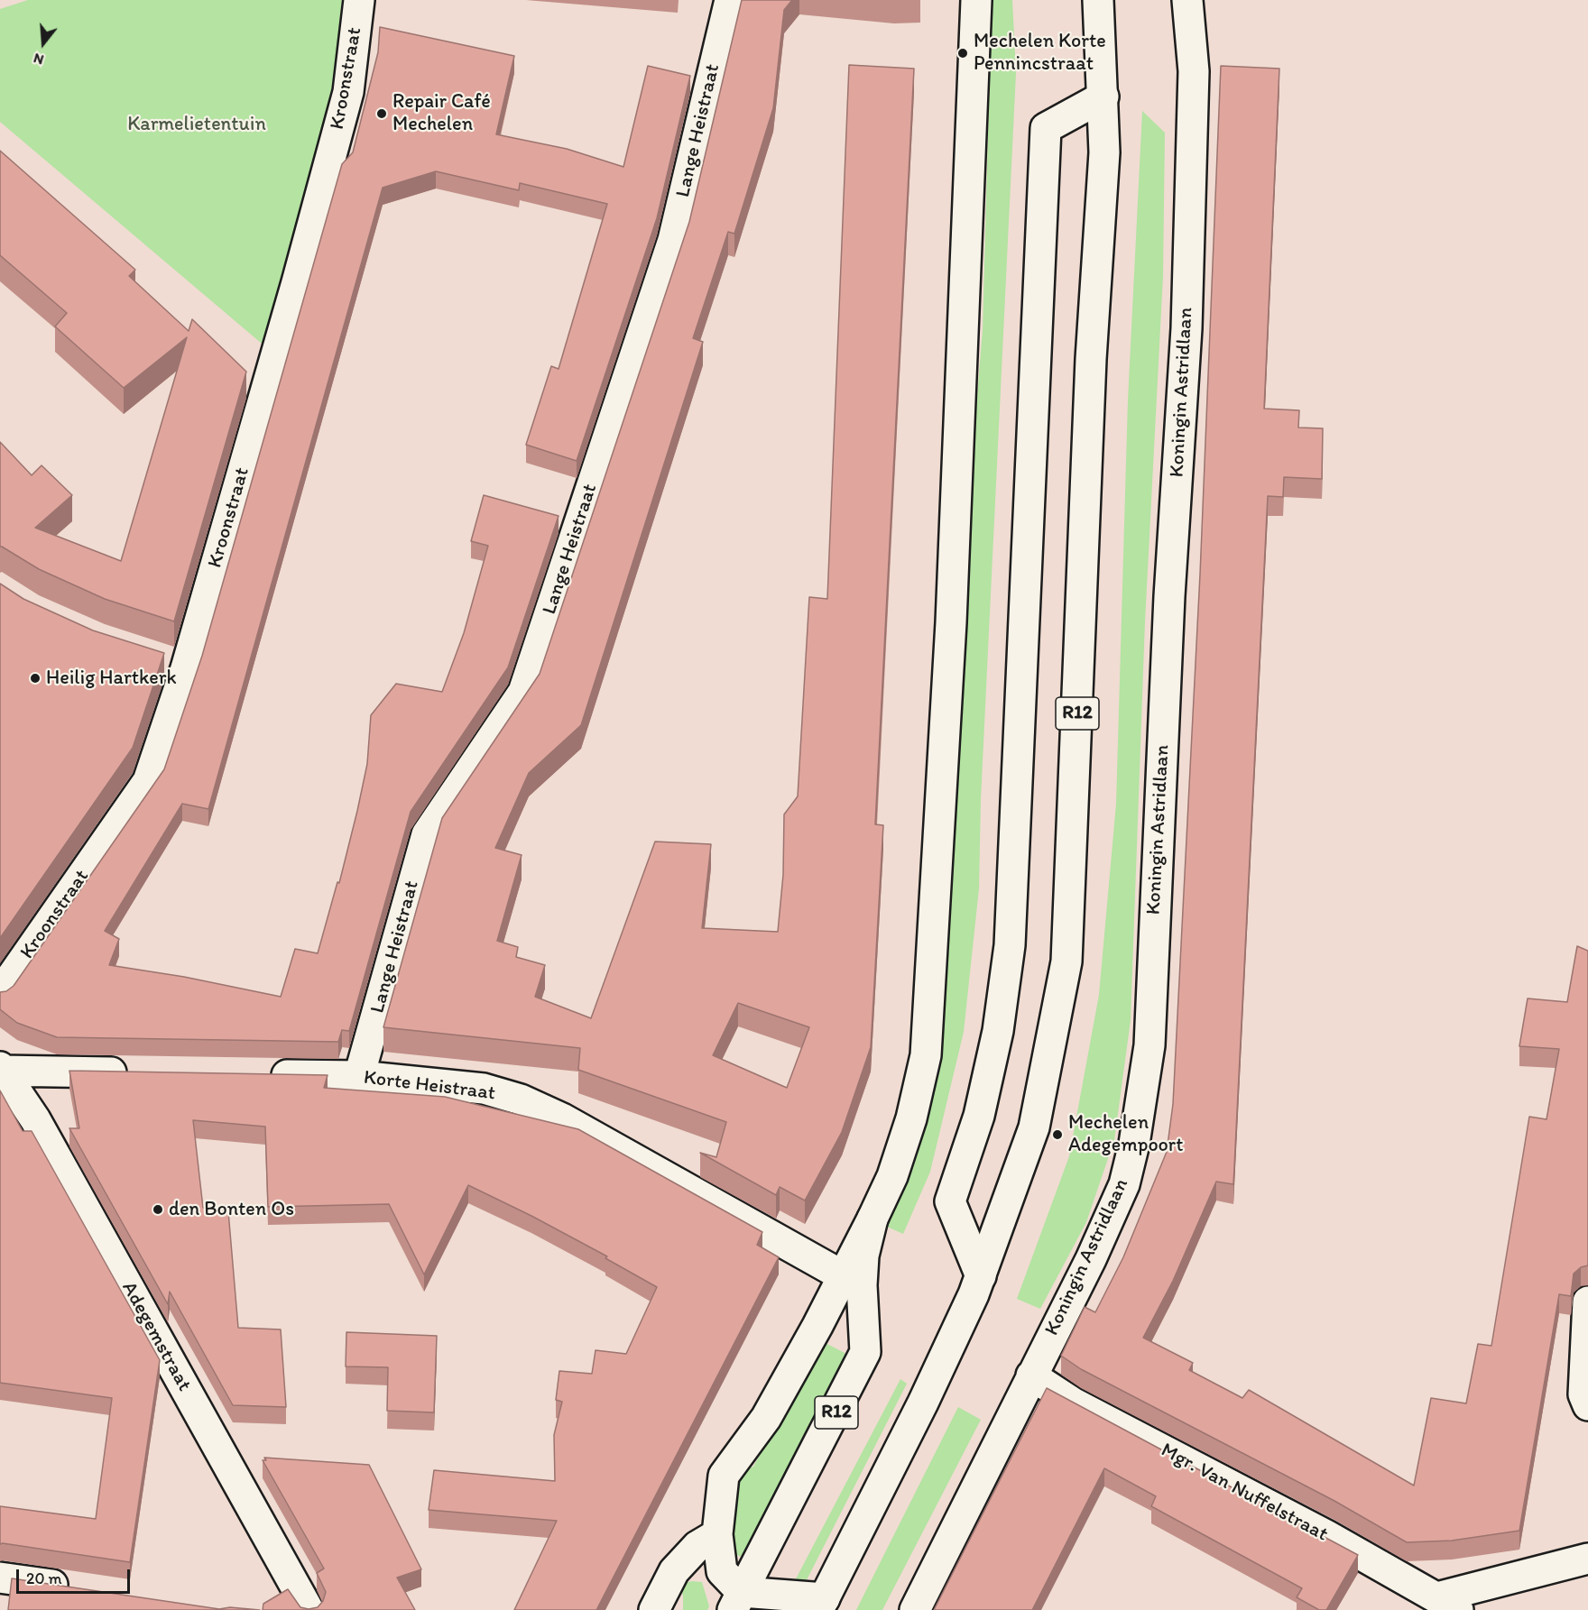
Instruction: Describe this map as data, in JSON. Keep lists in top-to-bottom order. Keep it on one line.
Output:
{"streets":{"street":["Kroonstraat","Lange Heistraat","Koningin Astridlaan","R12","Korte Heistraat","Adegemstraat","Mgr. Van Nuffelstraat"]},"crossings":[["Lange Heistraat","Korte Heistraat"],["Koningin Astridlaan","Mgr. Van Nuffelstraat"]],"parks":["Karmelietentuin"],"places":["Mechelen Korte Pennincstraat","Repair Café Mechelen","Heilig Hartkerk","Mechelen Adegempoort","den Bonten Os"],"scale_bar":"20 m","north":"bottom"}
